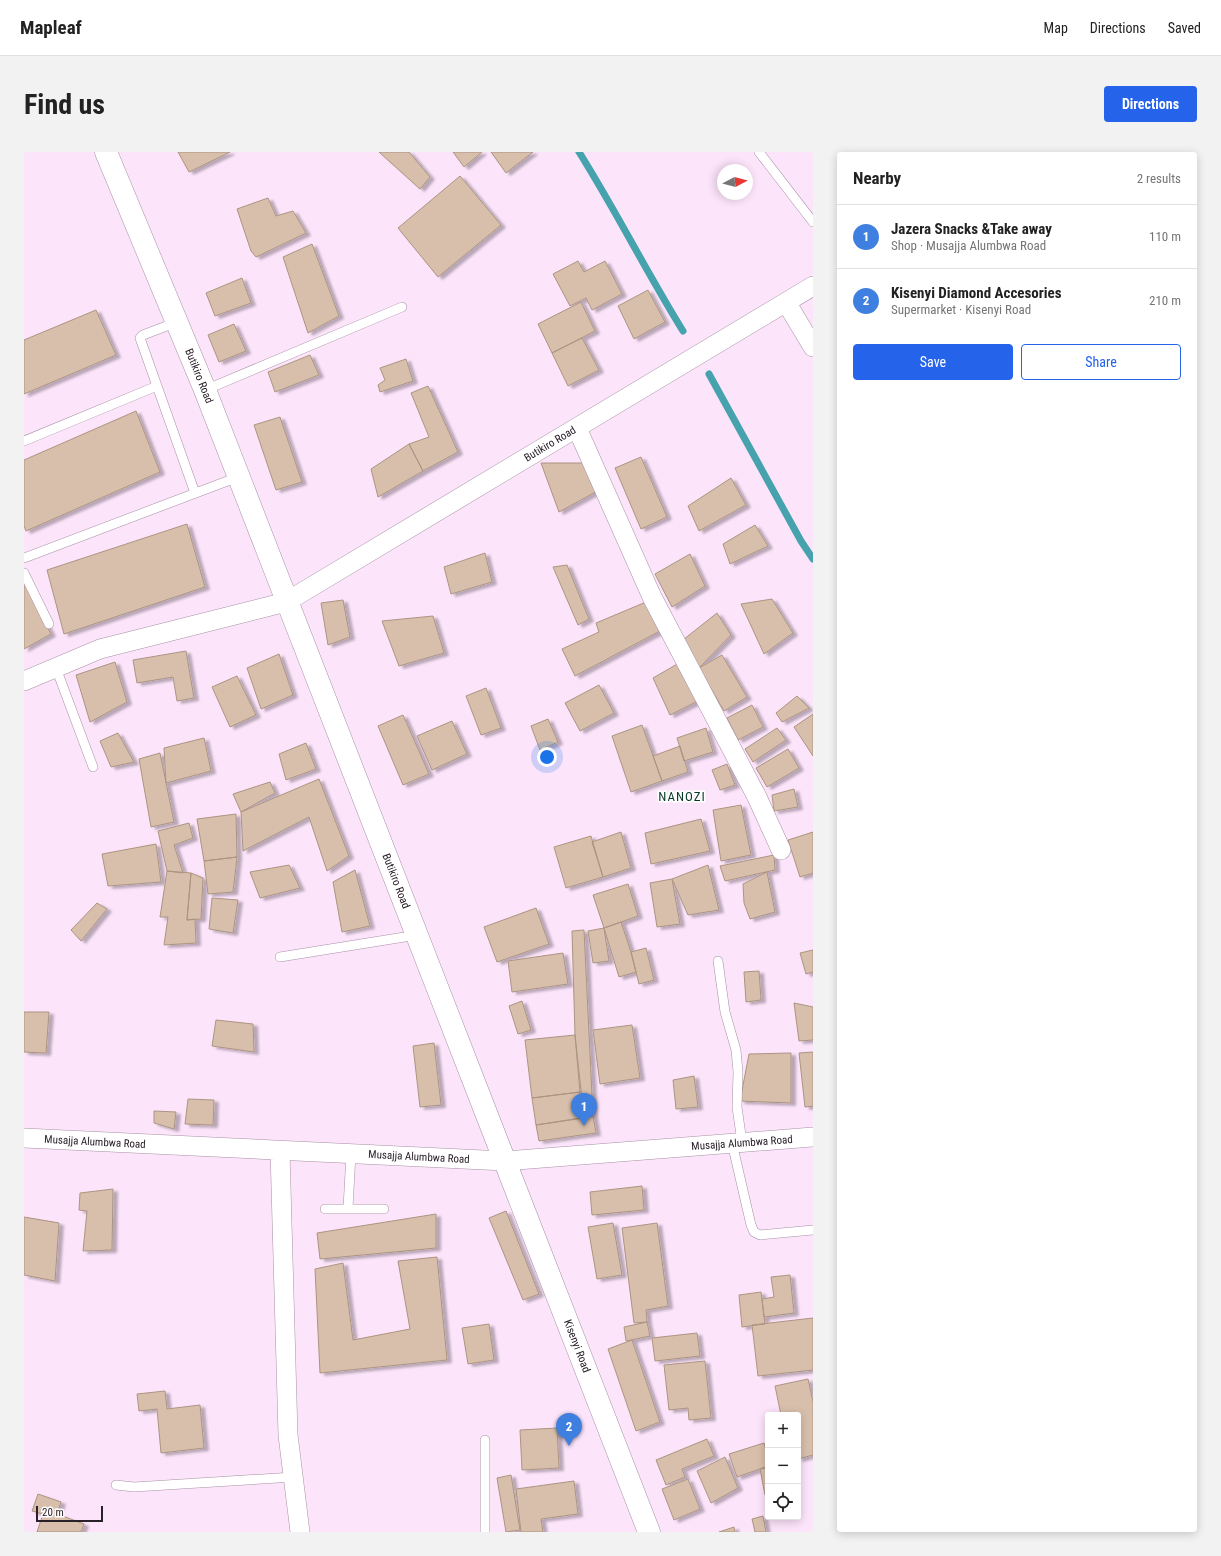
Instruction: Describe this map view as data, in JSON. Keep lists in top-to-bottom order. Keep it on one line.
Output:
{"streets":{"main road":["Butikiro Road","Kisenyi Road"],"street":["Musajja Alumbwa Road"]},"crossings":[["Butikiro Road","Musajja Alumbwa Road"],["Butikiro Road","Kisenyi Road"],["Musajja Alumbwa Road","Kisenyi Road"]],"districts":["NANOZI"],"scale_bar":"20 m","north":"right","page":{"header":"Mapleaf","nav":["Map","Directions","Saved"],"buttons":["Directions",["Save","Share"]],"title":"Find us","heading":["Nearby","2 results"],"list":[{"mark":"1","name":"Jazera Snacks &Take away","note":"Shop · Musajja Alumbwa Road","value":"110 m"},{"mark":"2","name":"Kisenyi Diamond Accesories","note":"Supermarket · Kisenyi Road","value":"210 m"}],"pins":["1","2"],"map_buttons":["+","−"],"scale":"20 m"}}
